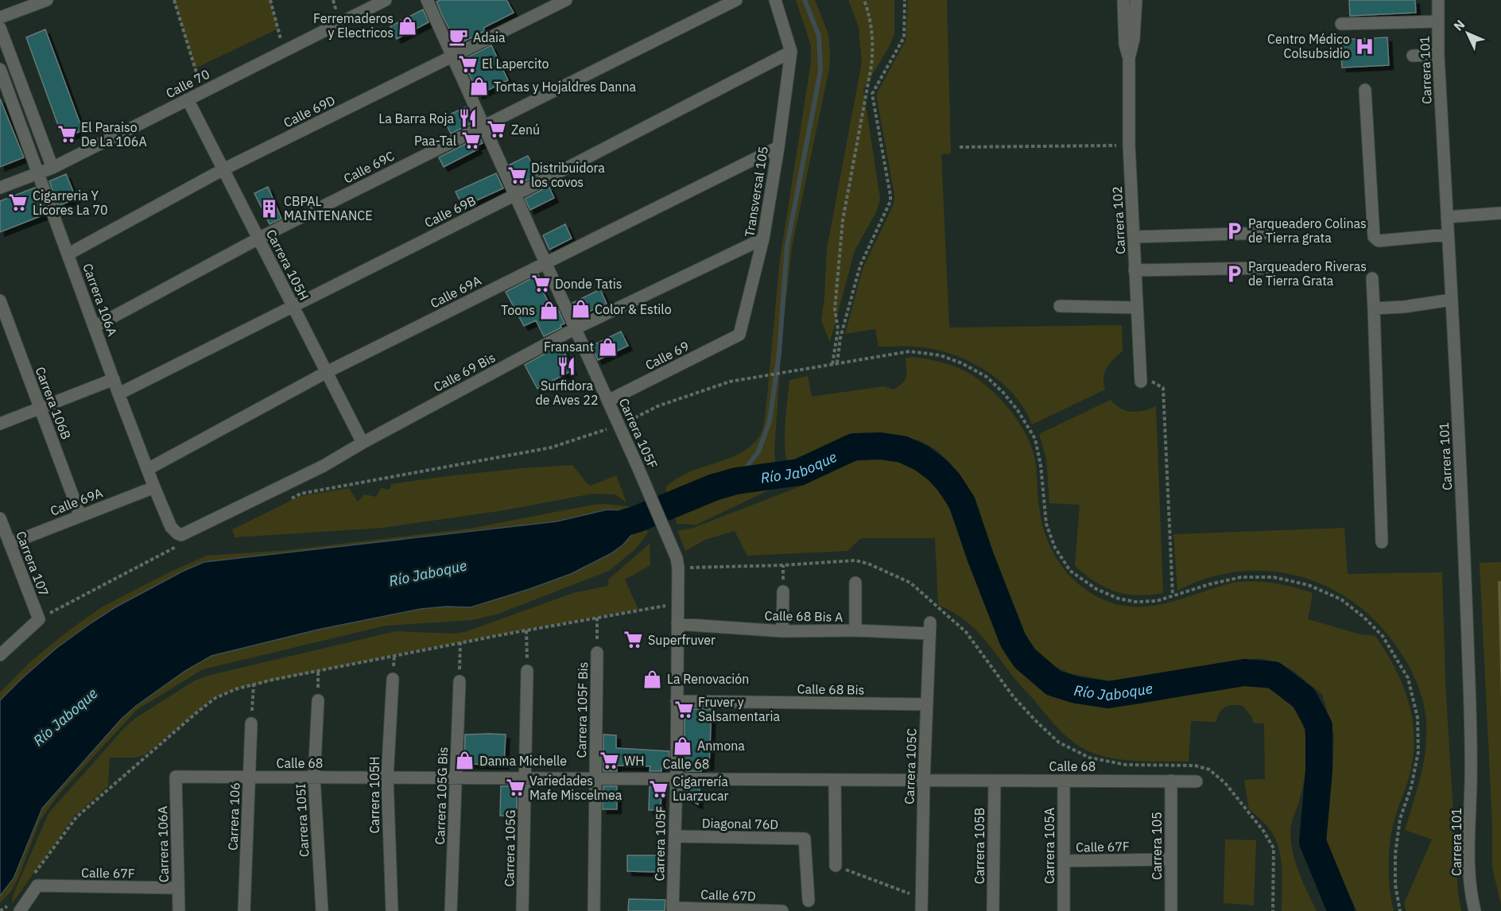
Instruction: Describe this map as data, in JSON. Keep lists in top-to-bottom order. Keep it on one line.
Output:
{"streets":{"street":["Carrera 101","Calle 70","Calle 69D","Calle 69C","Transversal 105","Calle 69B","Carrera 102","Carrera 105H","Calle 69A","Carrera 106A","Calle 69","Calle 69 Bis","Carrera 106B","Carrera 105F","Carrera 107","Calle 68 Bis A","Calle 68 Bis","Carrera 105F Bis","Calle 68","Carrera 105C","Carrera 105G Bis","Carrera 106","Carrera 105I","Diagonal 76D","Carrera 105B","Carrera 105A","Carrera 105","Calle 67F","Carrera 105G","Calle 67D"]},"crossings":[["Calle 70","Carrera 105H"],["Calle 70","Carrera 106A"],["Calle 69D","Carrera 105H"],["Calle 69D","Carrera 106A"],["Calle 69D","Carrera 105F"],["Calle 69C","Carrera 105H"],["Calle 69C","Carrera 106A"],["Calle 69C","Carrera 105F"],["Transversal 105","Calle 69B"],["Transversal 105","Calle 69A"],["Transversal 105","Calle 69"],["Transversal 105","Calle 69 Bis"],["Calle 69B","Carrera 105H"],["Calle 69B","Carrera 106A"],["Calle 69B","Carrera 105F"],["Carrera 105H","Calle 69A"],["Carrera 105H","Calle 69 Bis"],["Carrera 105H","Calle 68"],["Calle 69A","Carrera 106A"],["Calle 69A","Carrera 106B"],["Calle 69A","Carrera 105F"],["Calle 69A","Carrera 107"],["Carrera 106A","Calle 69 Bis"],["Carrera 106A","Calle 68"],["Carrera 106A","Calle 67F"],["Calle 69","Carrera 105F"],["Calle 69 Bis","Carrera 105F"],["Carrera 105F","Calle 68 Bis A"],["Carrera 105F","Calle 68 Bis"],["Carrera 105F","Calle 68"],["Carrera 105F","Diagonal 76D"],["Carrera 105F","Calle 67D"],["Calle 68 Bis A","Carrera 105C"],["Calle 68 Bis","Carrera 105C"],["Carrera 105F Bis","Calle 68"],["Calle 68","Carrera 105C"],["Calle 68","Carrera 105G Bis"],["Calle 68","Carrera 106"],["Calle 68","Carrera 105I"],["Calle 68","Carrera 105B"],["Calle 68","Carrera 105A"],["Calle 68","Carrera 105"],["Calle 68","Carrera 105G"],["Carrera 105A","Calle 67F"],["Carrera 105","Calle 67F"]],"water":["Río Jaboque"],"places":{"shop":["Ferremaderos y Electricos","Tortas y Hojaldres Danna","Color & Estilo","Toons","Fransant","La Renovación","Anmona","Danna Michelle"],"cafe":["Adaia"],"hospital":["Centro Médico Colsubsidio"],"supermarket":["El Lapercito","Zenú","El Paraiso De La 106A","Paa-Tal","Distribuidora los covos","Cigarreria Y Licores La 70","Donde Tatis","Superfruver","Fruver y Salsamentaria","WH","Variedades Mafe Miscelmea","Cigarrería Luarzucar"],"restaurant":["La Barra Roja","Surfidora de Aves 22"],"building":["CBPAL MAINTENANCE"],"parking":["Parqueadero Colinas de Tierra grata","Parqueadero Riveras de Tierra Grata"]},"north":"top left"}
